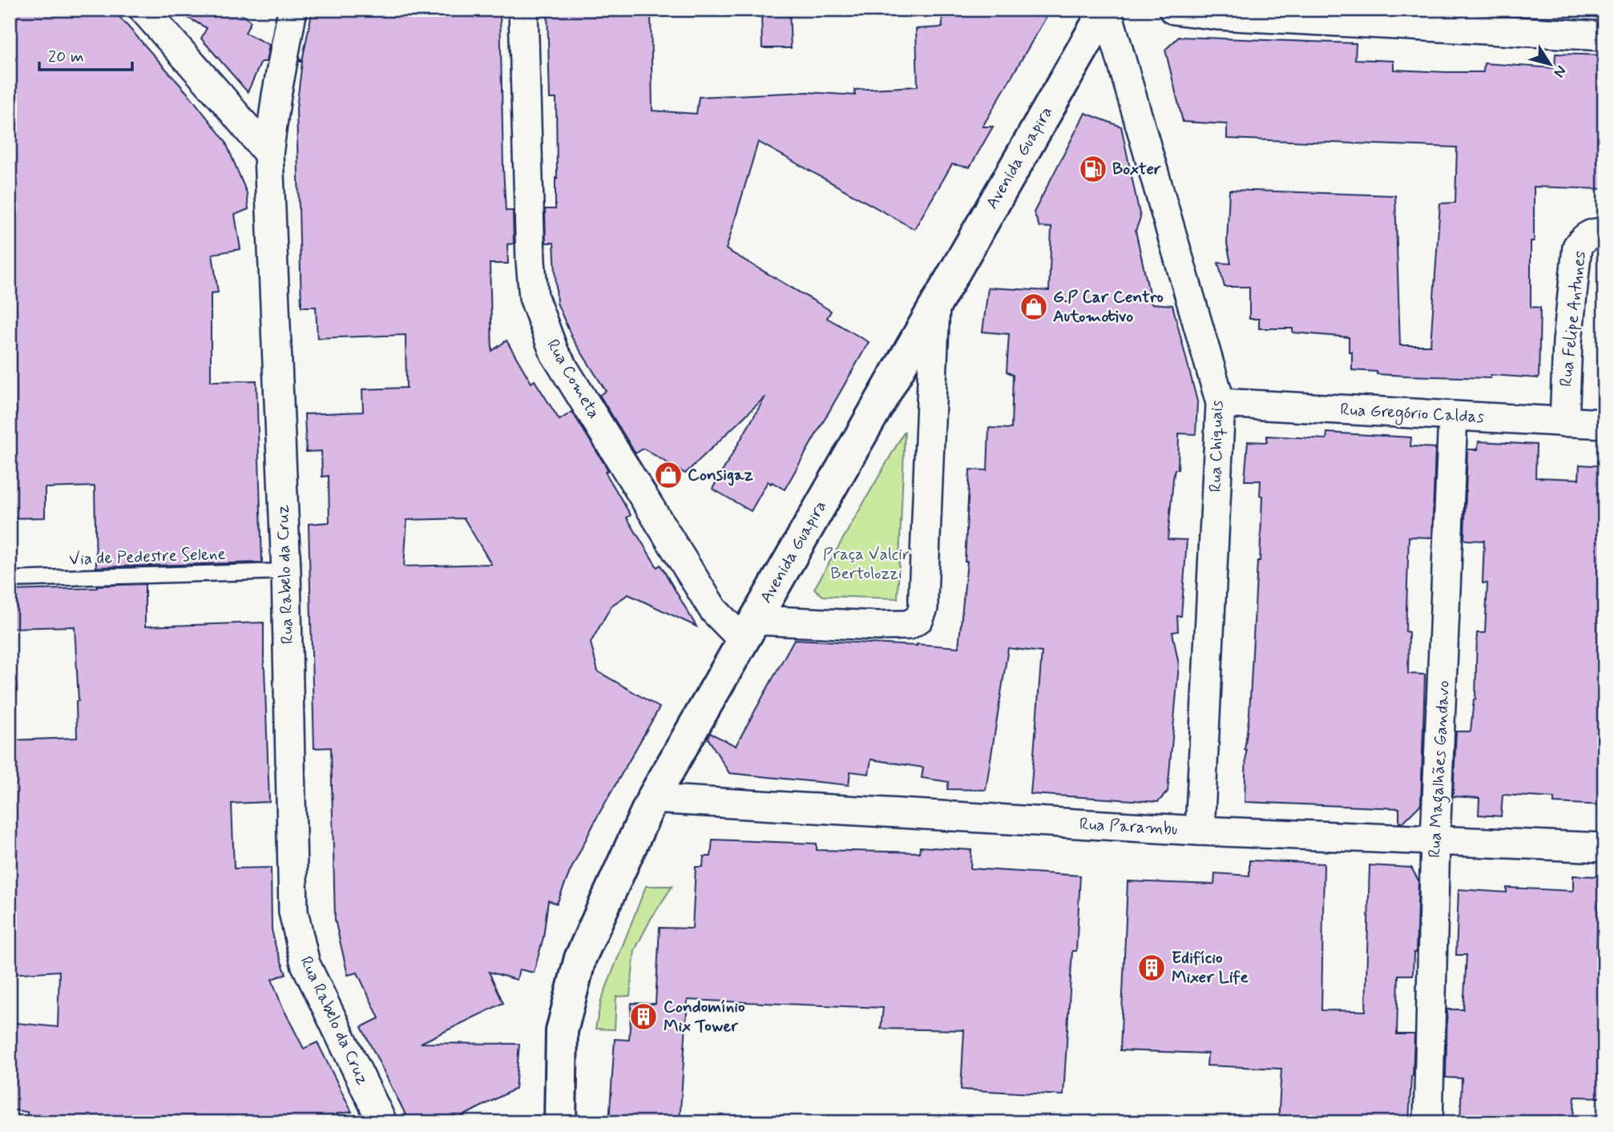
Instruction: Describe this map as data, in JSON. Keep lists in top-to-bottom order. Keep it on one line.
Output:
{"streets":{"main road":["Avenida Guapira"],"street":["Rua Felipe Antunes","Rua Cometa","Rua Gregório Caldas","Rua Chiquais","Rua Rabelo da Cruz","Rua Magalhães Gandavo","Rua Parambu"],"lane":["Via de Pedestre Selene"]},"crossings":[["Avenida Guapira","Rua Cometa"],["Avenida Guapira","Rua Chiquais"],["Avenida Guapira","Rua Parambu"],["Rua Felipe Antunes","Rua Gregório Caldas"],["Rua Gregório Caldas","Rua Chiquais"],["Rua Gregório Caldas","Rua Magalhães Gandavo"],["Rua Chiquais","Rua Parambu"],["Via de Pedestre Selene","Rua Rabelo da Cruz"],["Rua Magalhães Gandavo","Rua Parambu"]],"parks":["Praça Valcir Bertolozzi"],"places":{"fuel station":["Boxter"],"shop":["G.P Car Centro Automotivo","Consigaz"],"building":["Edifício Mixer Life","Condomínio Mix Tower"]},"scale_bar":"20 m","north":"bottom right"}
